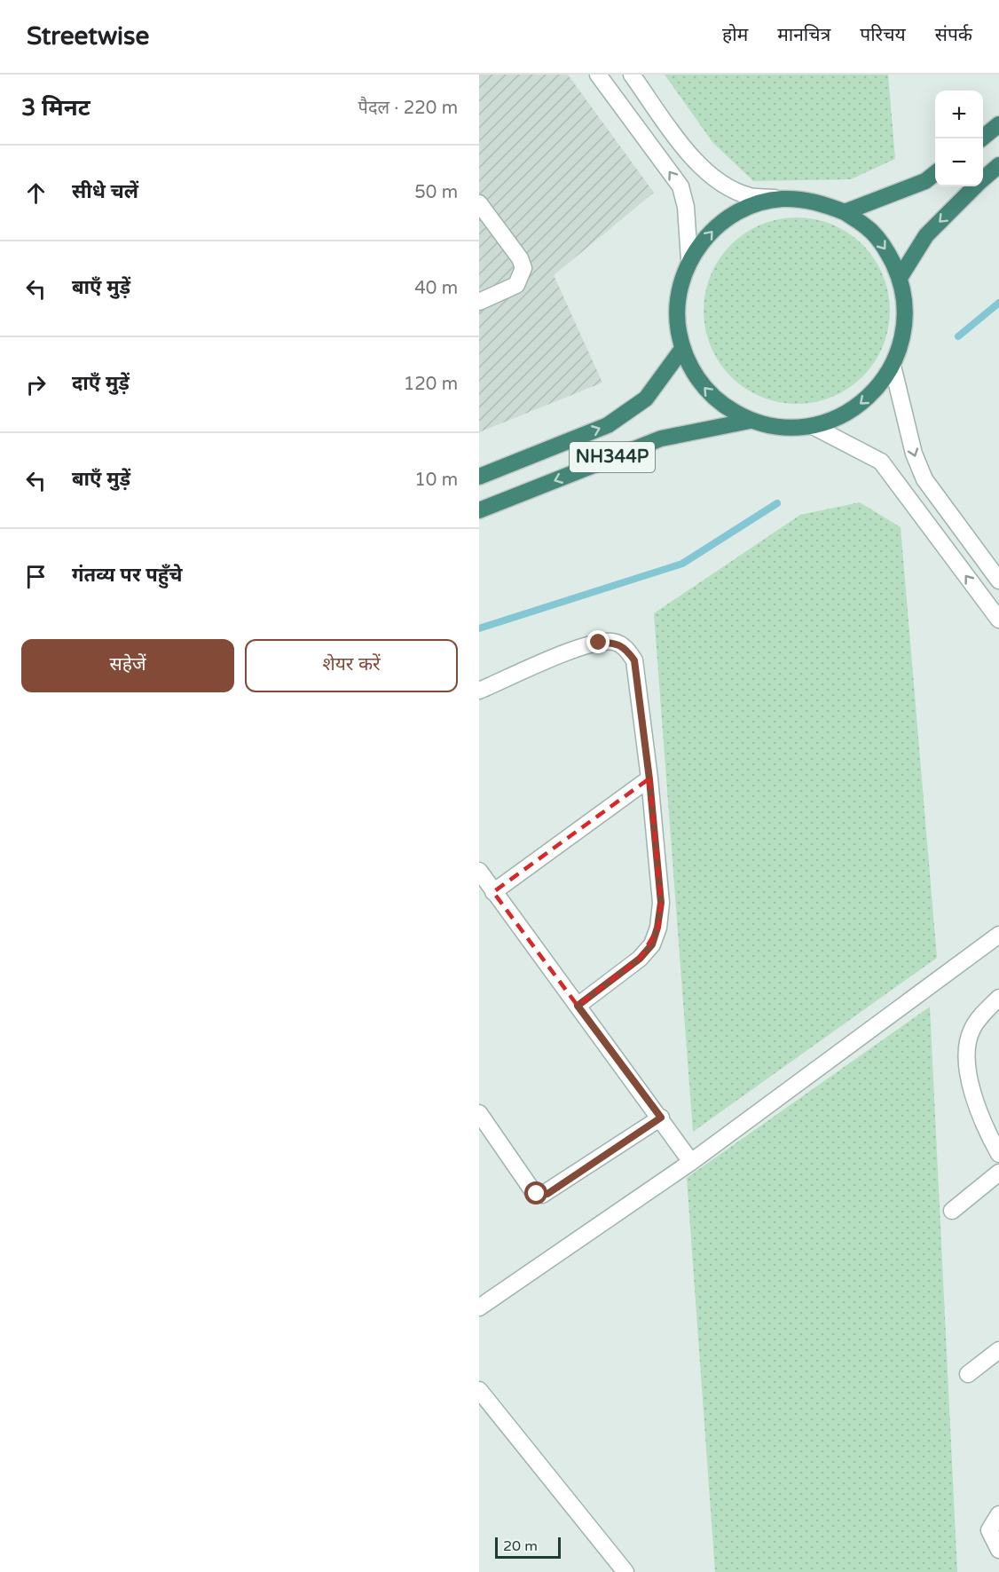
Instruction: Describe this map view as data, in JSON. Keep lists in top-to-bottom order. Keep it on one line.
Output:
{"streets":{"highway":["NH344P"]},"scale_bar":"20 m","page":{"header":"Streetwise","nav":["होम","मानचित्र","परिचय","संपर्क"],"heading":["3 मिनट","पैदल · 220 m"],"map_buttons":["+","−"],"list":[["सीधे चलें","50 m"],["बाएँ मुड़ें","40 m"],["दाएँ मुड़ें","120 m"],["बाएँ मुड़ें","10 m"],"गंतव्य पर पहुँचे"],"buttons":["सहेजें","शेयर करें"],"scale":"20 m"}}
